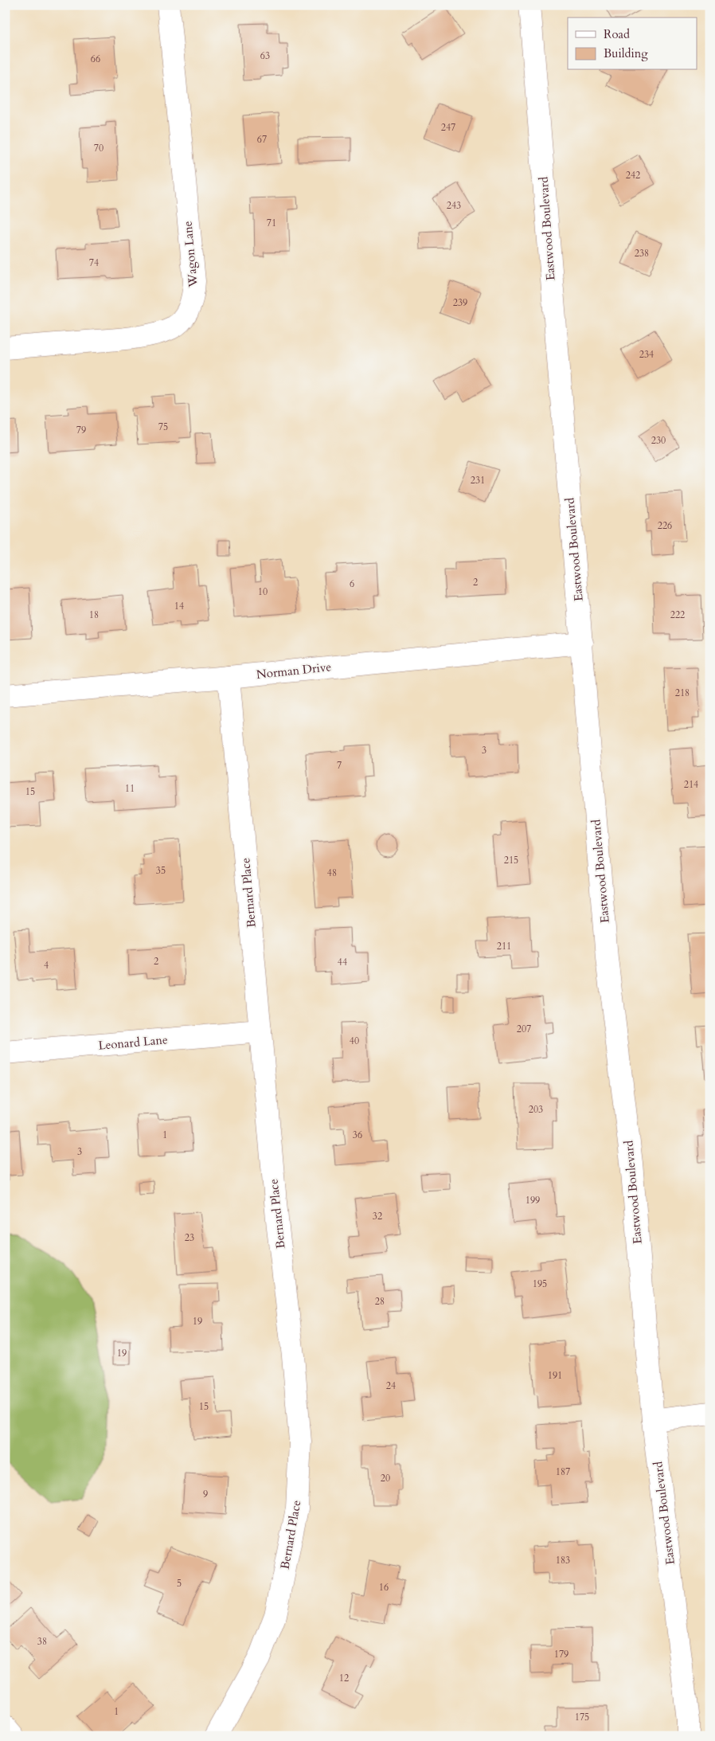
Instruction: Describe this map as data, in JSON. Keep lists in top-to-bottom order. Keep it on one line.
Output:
{"streets":{"street":["Eastwood Boulevard","Wagon Lane","Norman Drive","Bernard Place","Leonard Lane"]},"crossings":[["Eastwood Boulevard","Norman Drive"],["Norman Drive","Bernard Place"],["Bernard Place","Leonard Lane"]],"house_numbers":["63","66","247","67","70","242","243","71","238","74","239","234","75","79","230","231","226","2","6","10","14","18","222","218","3","7","214","11","15","215","35","48","211","2","44","4","207","40","203","1","36","3","199","32","23","195","28","19","19","191","24","15","187","20","9","183","5","16","38","179","12","1","175"],"legend":["Road","Building"]}
